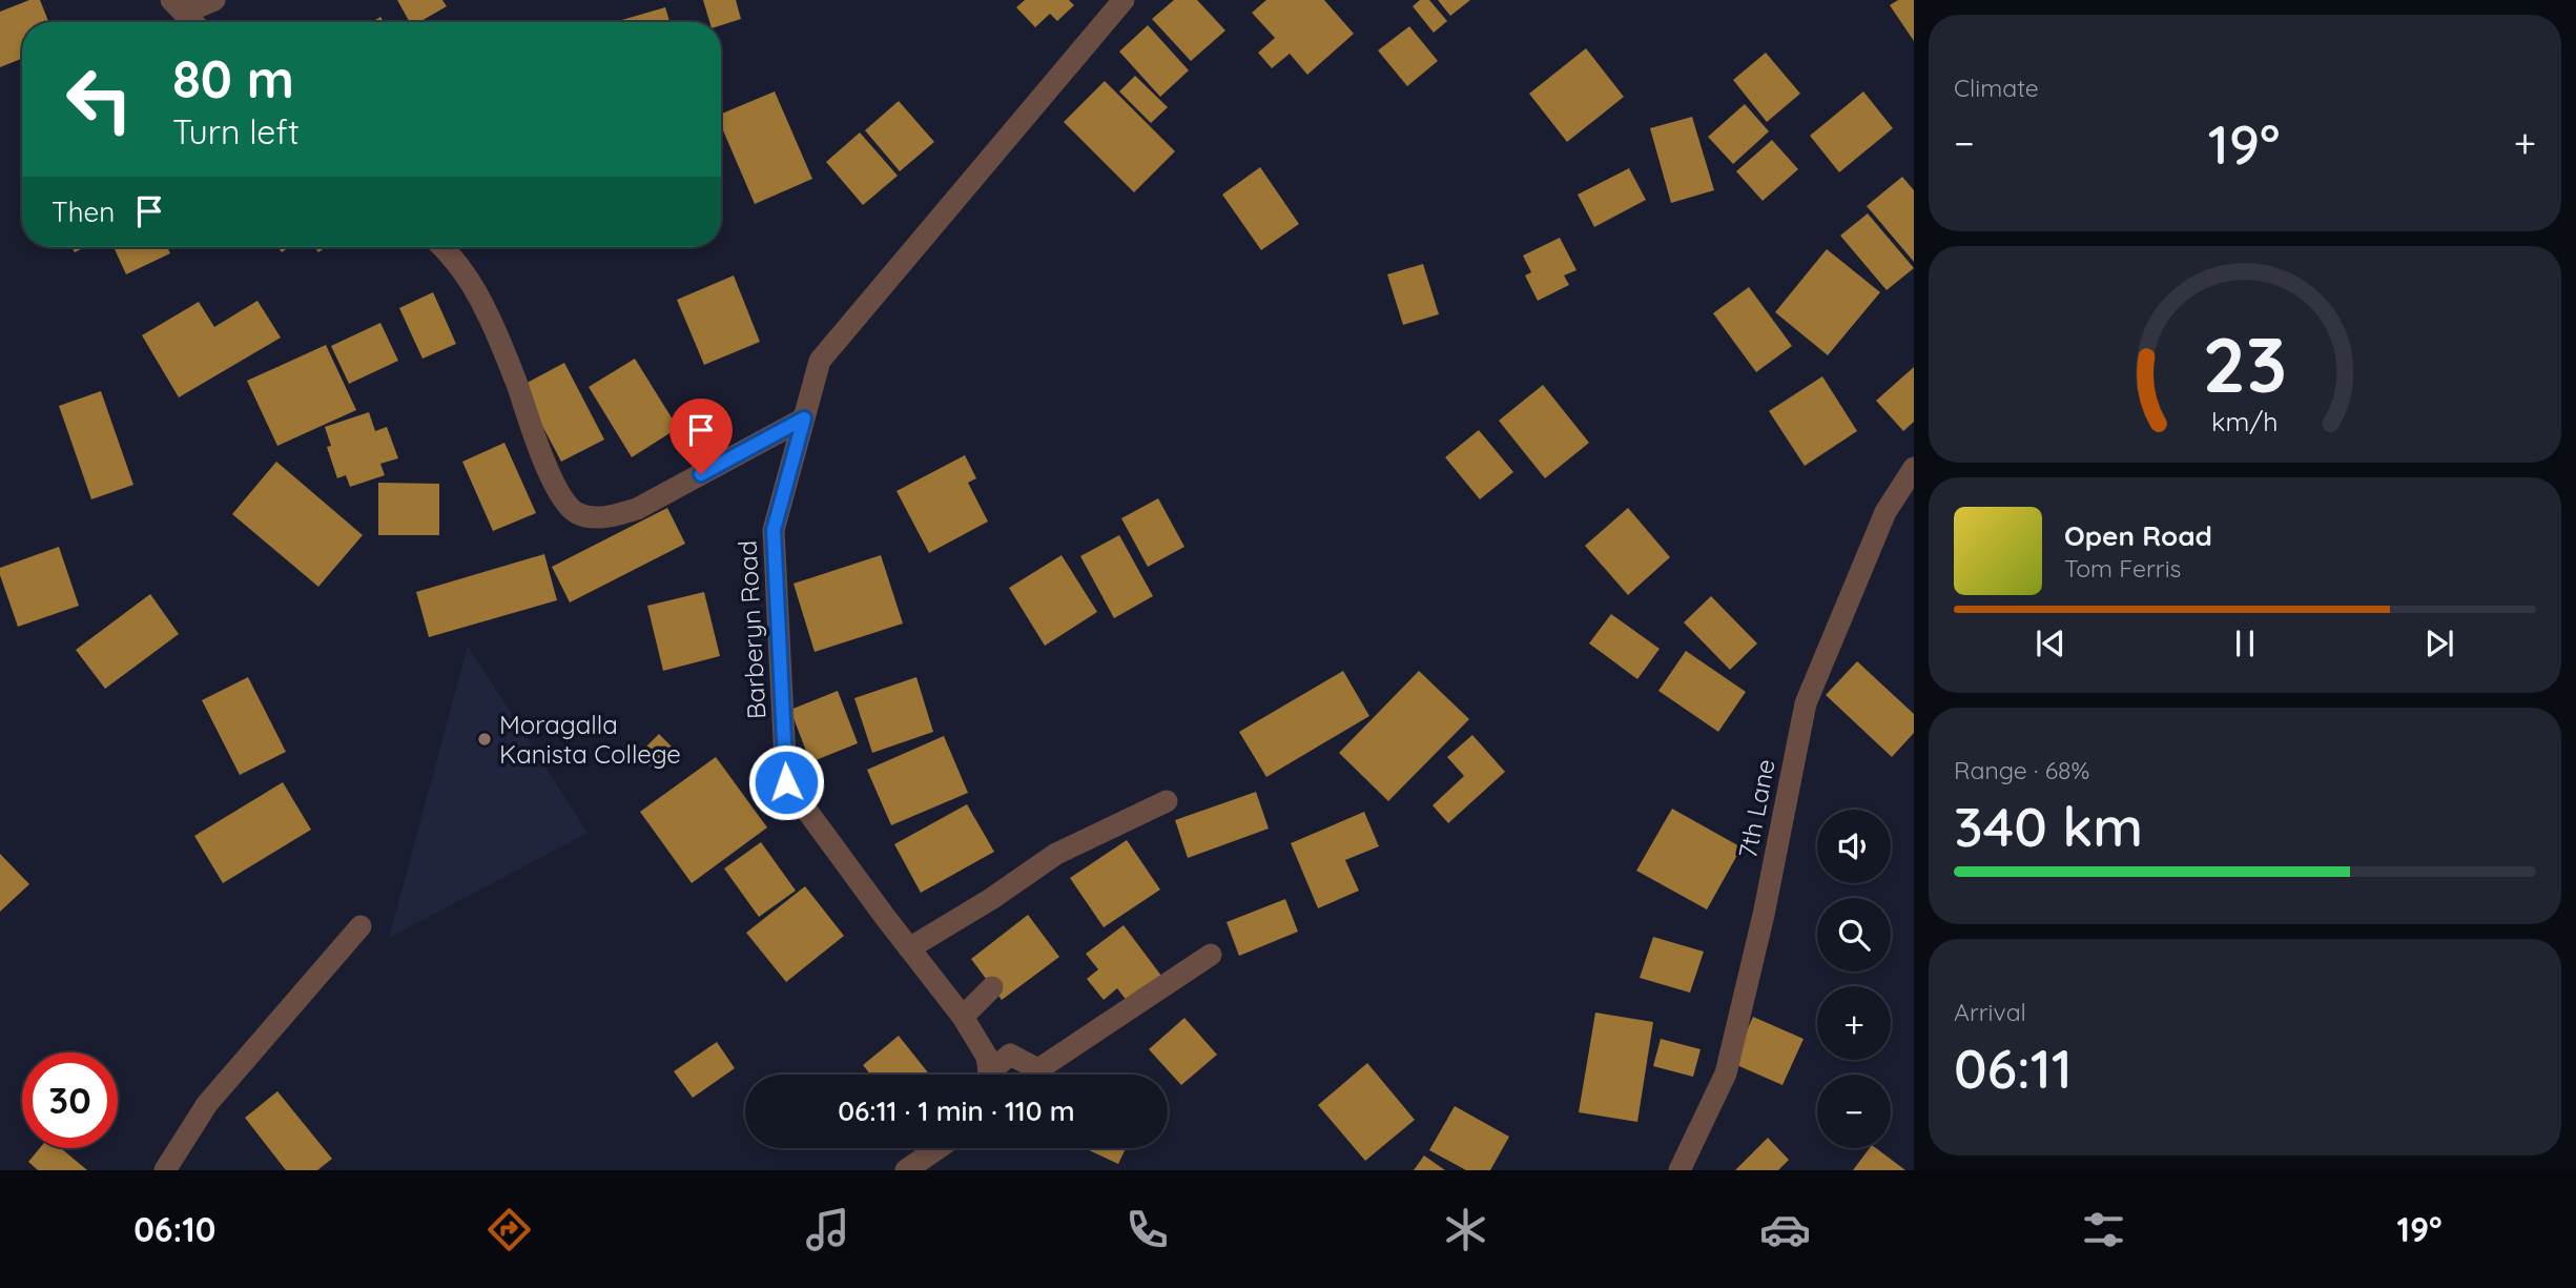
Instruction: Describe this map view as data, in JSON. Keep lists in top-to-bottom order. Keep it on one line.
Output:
{"streets":{"street":["Barberyn Road","7th Lane"]},"places":["Moragalla Kanista College"],"page":{"tile":["Climate",["Range · 68%","340 km"],["Arrival","06:11"]],"turn":["80 m","Turn left"],"heat":["−","19°","+"],"then":"Then","song":["Open Road","Tom Ferris"],"map_buttons":["+","−"],"limit":"30","trip":"06:11 · 1 min · 110 m","tabs":["06:10","19°"],"gauge":["23","km/h"]}}
